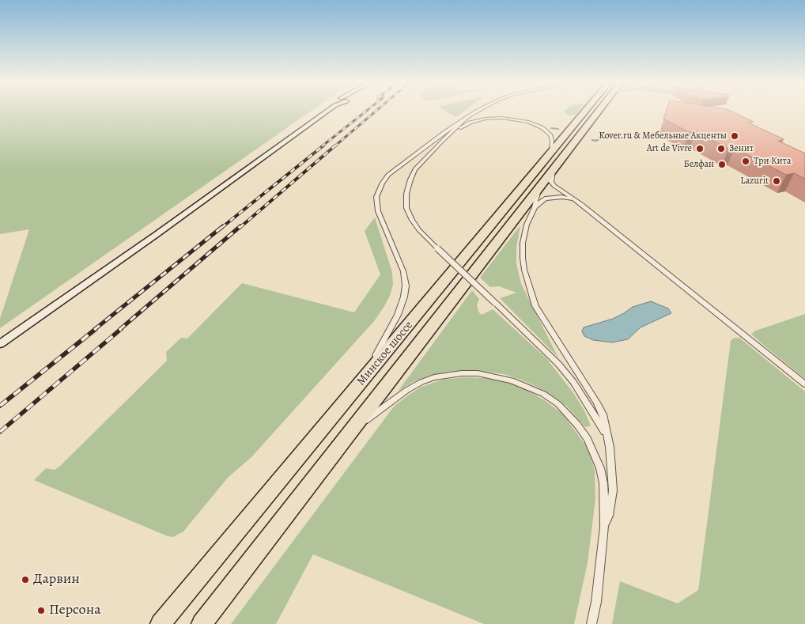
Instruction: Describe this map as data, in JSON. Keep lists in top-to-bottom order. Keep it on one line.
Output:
{"streets":{"highway":["Минское шоссе"]},"places":["Kover.ru & Мебельные Акценты","Art de Vivre","Зенит","Три Кита","Белфан","Lazurit","Дарвин","Персона"]}
